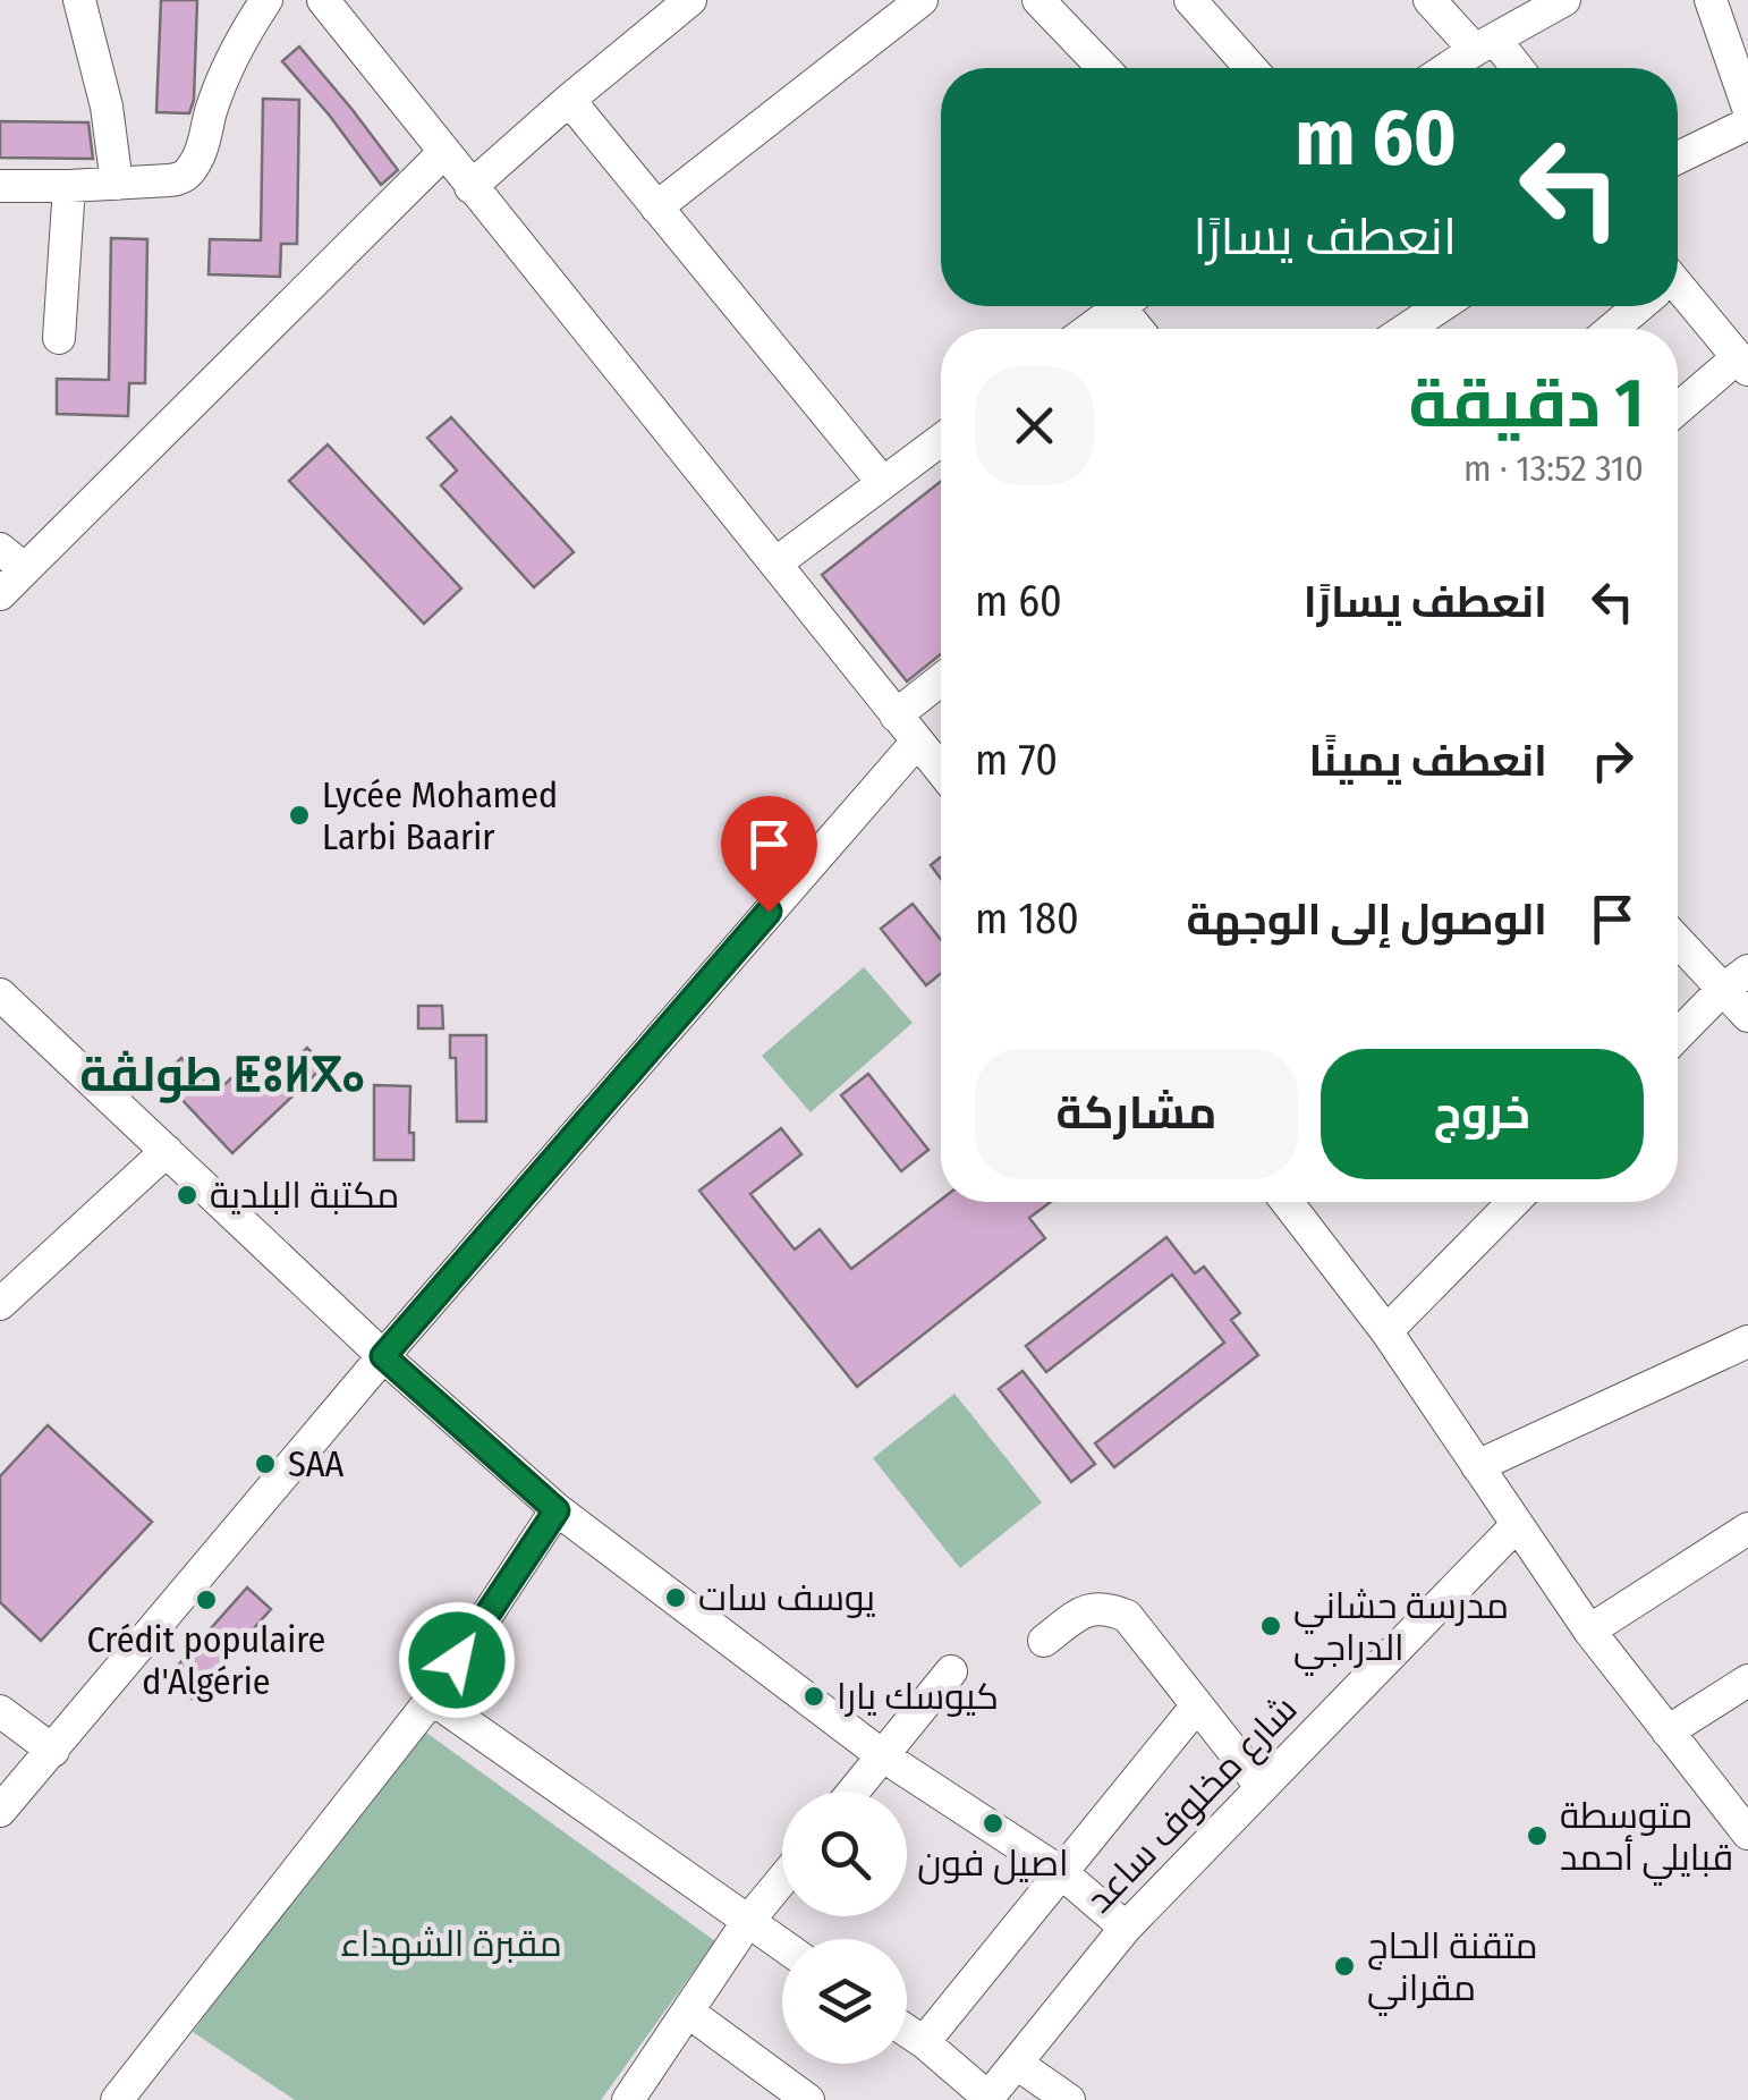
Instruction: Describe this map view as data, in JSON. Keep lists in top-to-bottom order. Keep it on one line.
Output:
{"streets":{"street":["شارع مخلوف ساعد"]},"districts":["طولڤة ⵟⵓⵍⴳⴰ"],"parks":["مقبرة الشهداء"],"places":["Lycée Mohamed Larbi Baarir","مكتبة البلدية","SAA","يوسف سات","Crédit populaire d'Algérie","مدرسة حشاني الدراجي","كيوسك يارا","اصيل فون","متوسطة قبايلي أحمد","متقنة الحاج مقراني"],"page":{"turn":["60 m","انعطف يسارًا"],"heading":["1 دقيقة","310 m · 13:52"],"list":[{"name":"انعطف يسارًا","value":"60 m"},{"name":"انعطف يمينًا","value":"70 m"},{"name":"الوصول إلى الوجهة","value":"180 m"}],"buttons":["خروج","مشاركة"]}}
